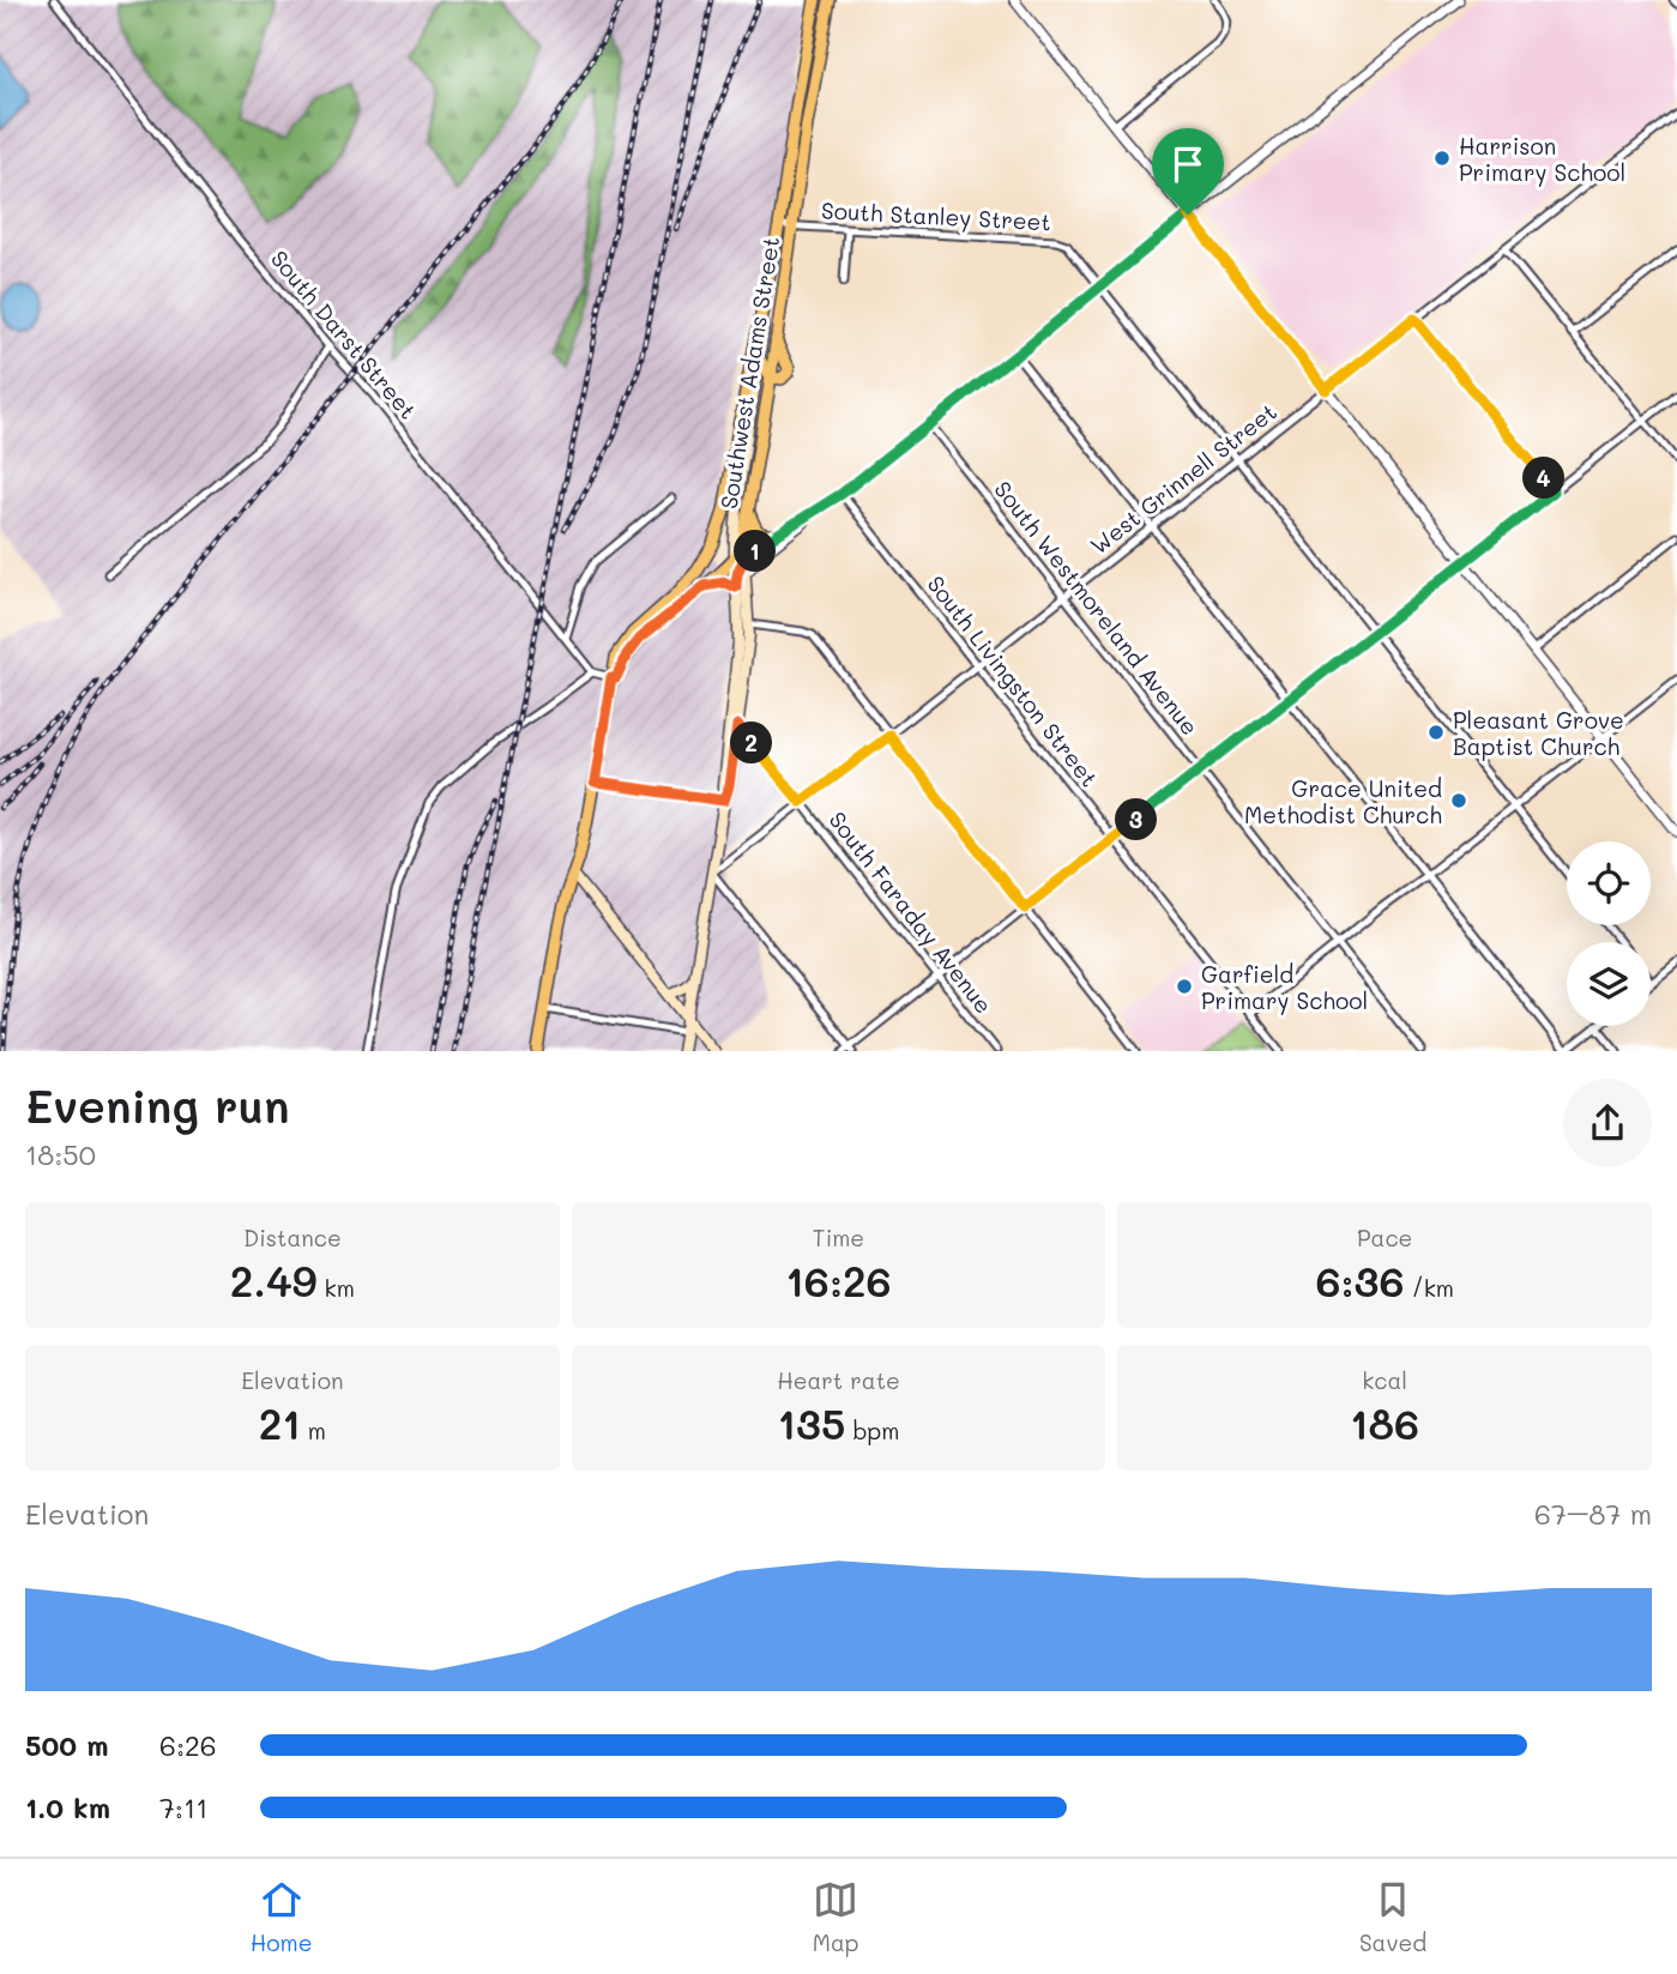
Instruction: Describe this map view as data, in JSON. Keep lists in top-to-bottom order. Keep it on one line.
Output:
{"streets":{"main road":["Southwest Adams Street"],"street":["South Stanley Street","South Darst Street","West Grinnell Street","South Westmoreland Avenue","South Livingston Street","South Faraday Avenue"]},"crossings":[["South Stanley Street","Southwest Adams Street"],["South Stanley Street","West Grinnell Street"],["Southwest Adams Street","West Grinnell Street"],["Southwest Adams Street","South Faraday Avenue"],["West Grinnell Street","South Westmoreland Avenue"],["West Grinnell Street","South Livingston Street"],["West Grinnell Street","South Faraday Avenue"]],"places":["Harrison Primary School","Pleasant Grove Baptist Church","Grace United Methodist Church","Garfield Primary School"],"page":{"pins":["4","1","2","3"],"heading":["Evening run","18:50"],"stats":[["Distance","2.49 km"],["Time","16:26"],["Pace","6:36 /km"],["Elevation","21 m"],["Heart rate","135 bpm"],["kcal","186"]],"chart":["Elevation","67–87 m"],"list":[{"name":"500 m","note":"6:26"},{"name":"1.0 km","note":"7:11"}],"tabs":["Home","Map","Saved"]}}
